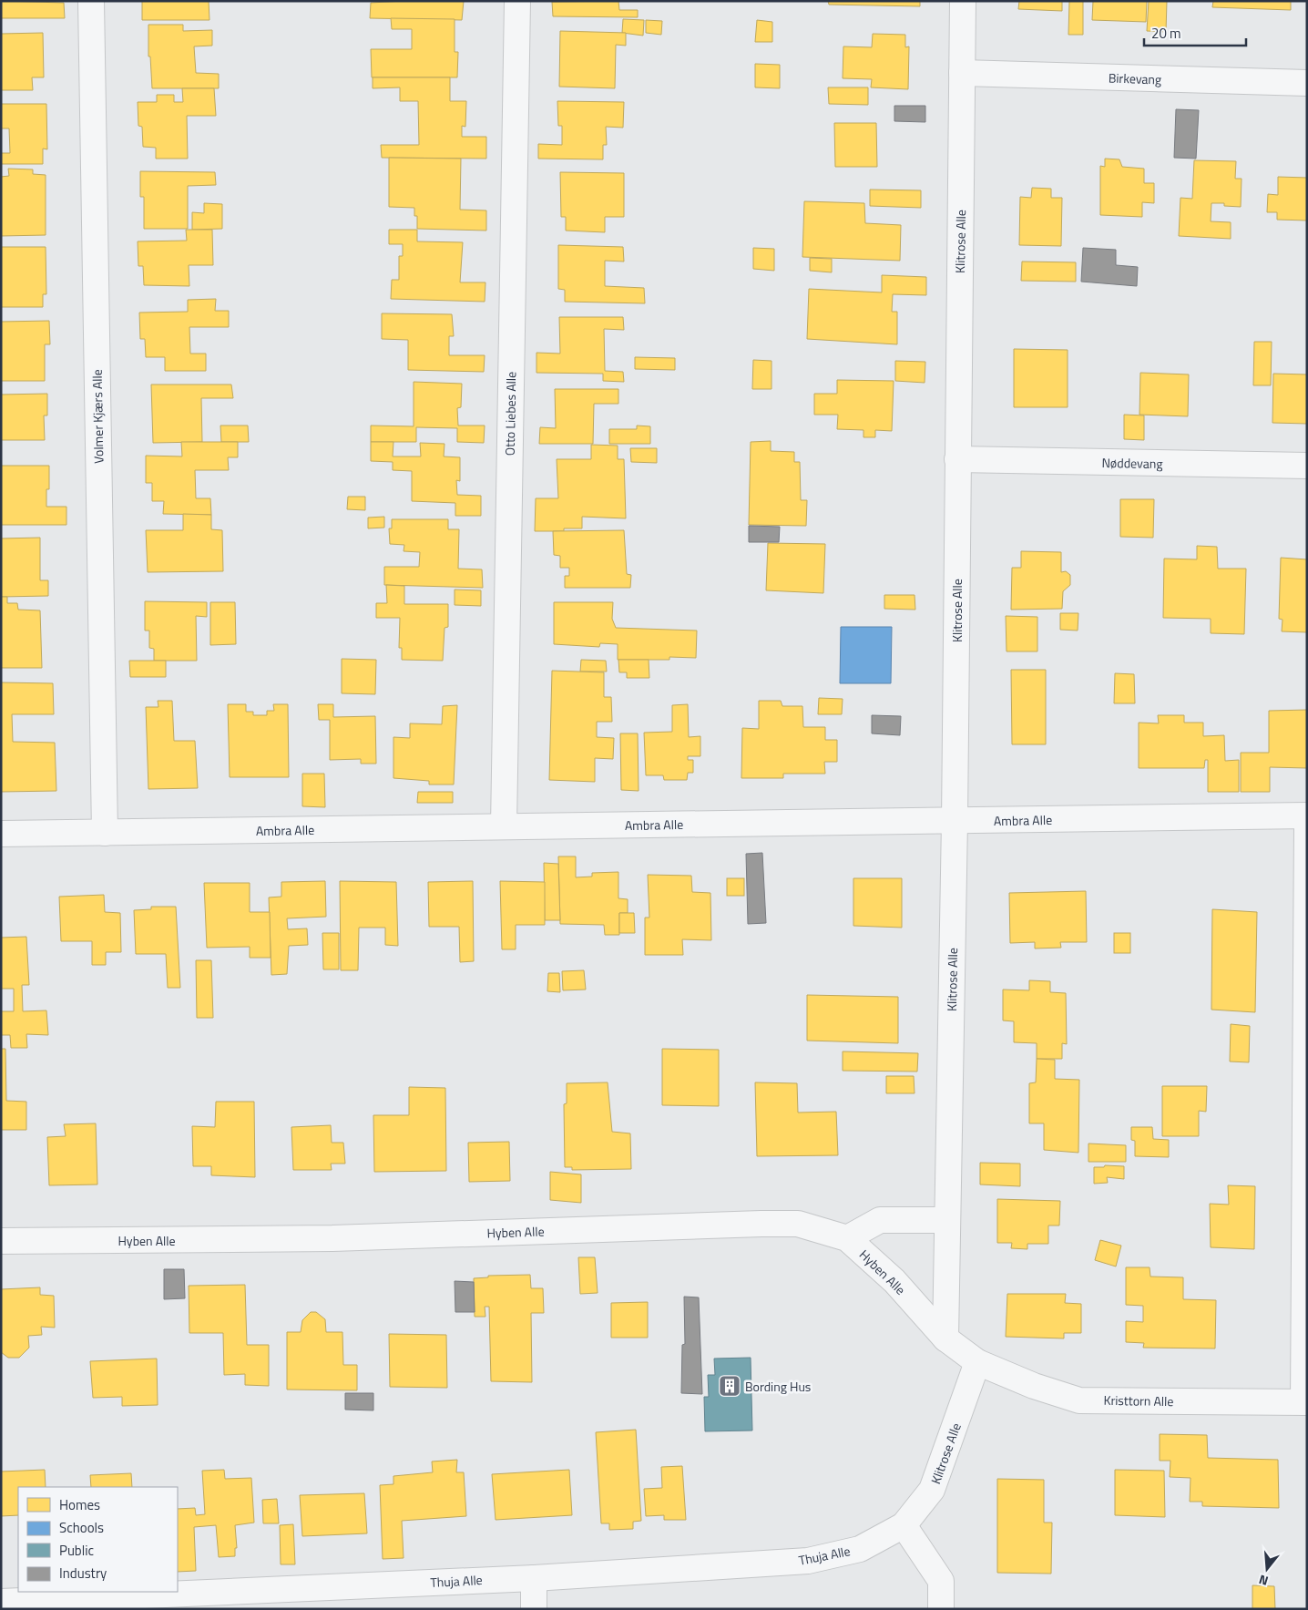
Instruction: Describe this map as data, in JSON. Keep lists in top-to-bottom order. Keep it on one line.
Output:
{"streets":{"street":["Birkevang","Klitrose Alle","Otto Liebes Alle","Volmer Kjærs Alle","Nøddevang","Ambra Alle","Hyben Alle","Kristtorn Alle","Thuja Alle"]},"crossings":[["Birkevang","Klitrose Alle"],["Klitrose Alle","Nøddevang"],["Klitrose Alle","Ambra Alle"],["Klitrose Alle","Hyben Alle"],["Klitrose Alle","Kristtorn Alle"],["Klitrose Alle","Thuja Alle"],["Otto Liebes Alle","Ambra Alle"],["Volmer Kjærs Alle","Ambra Alle"],["Hyben Alle","Kristtorn Alle"]],"places":{"building":["Bording Hus"]},"legend":["Homes","Schools","Public","Industry"],"scale_bar":"20 m","north":"bottom"}
